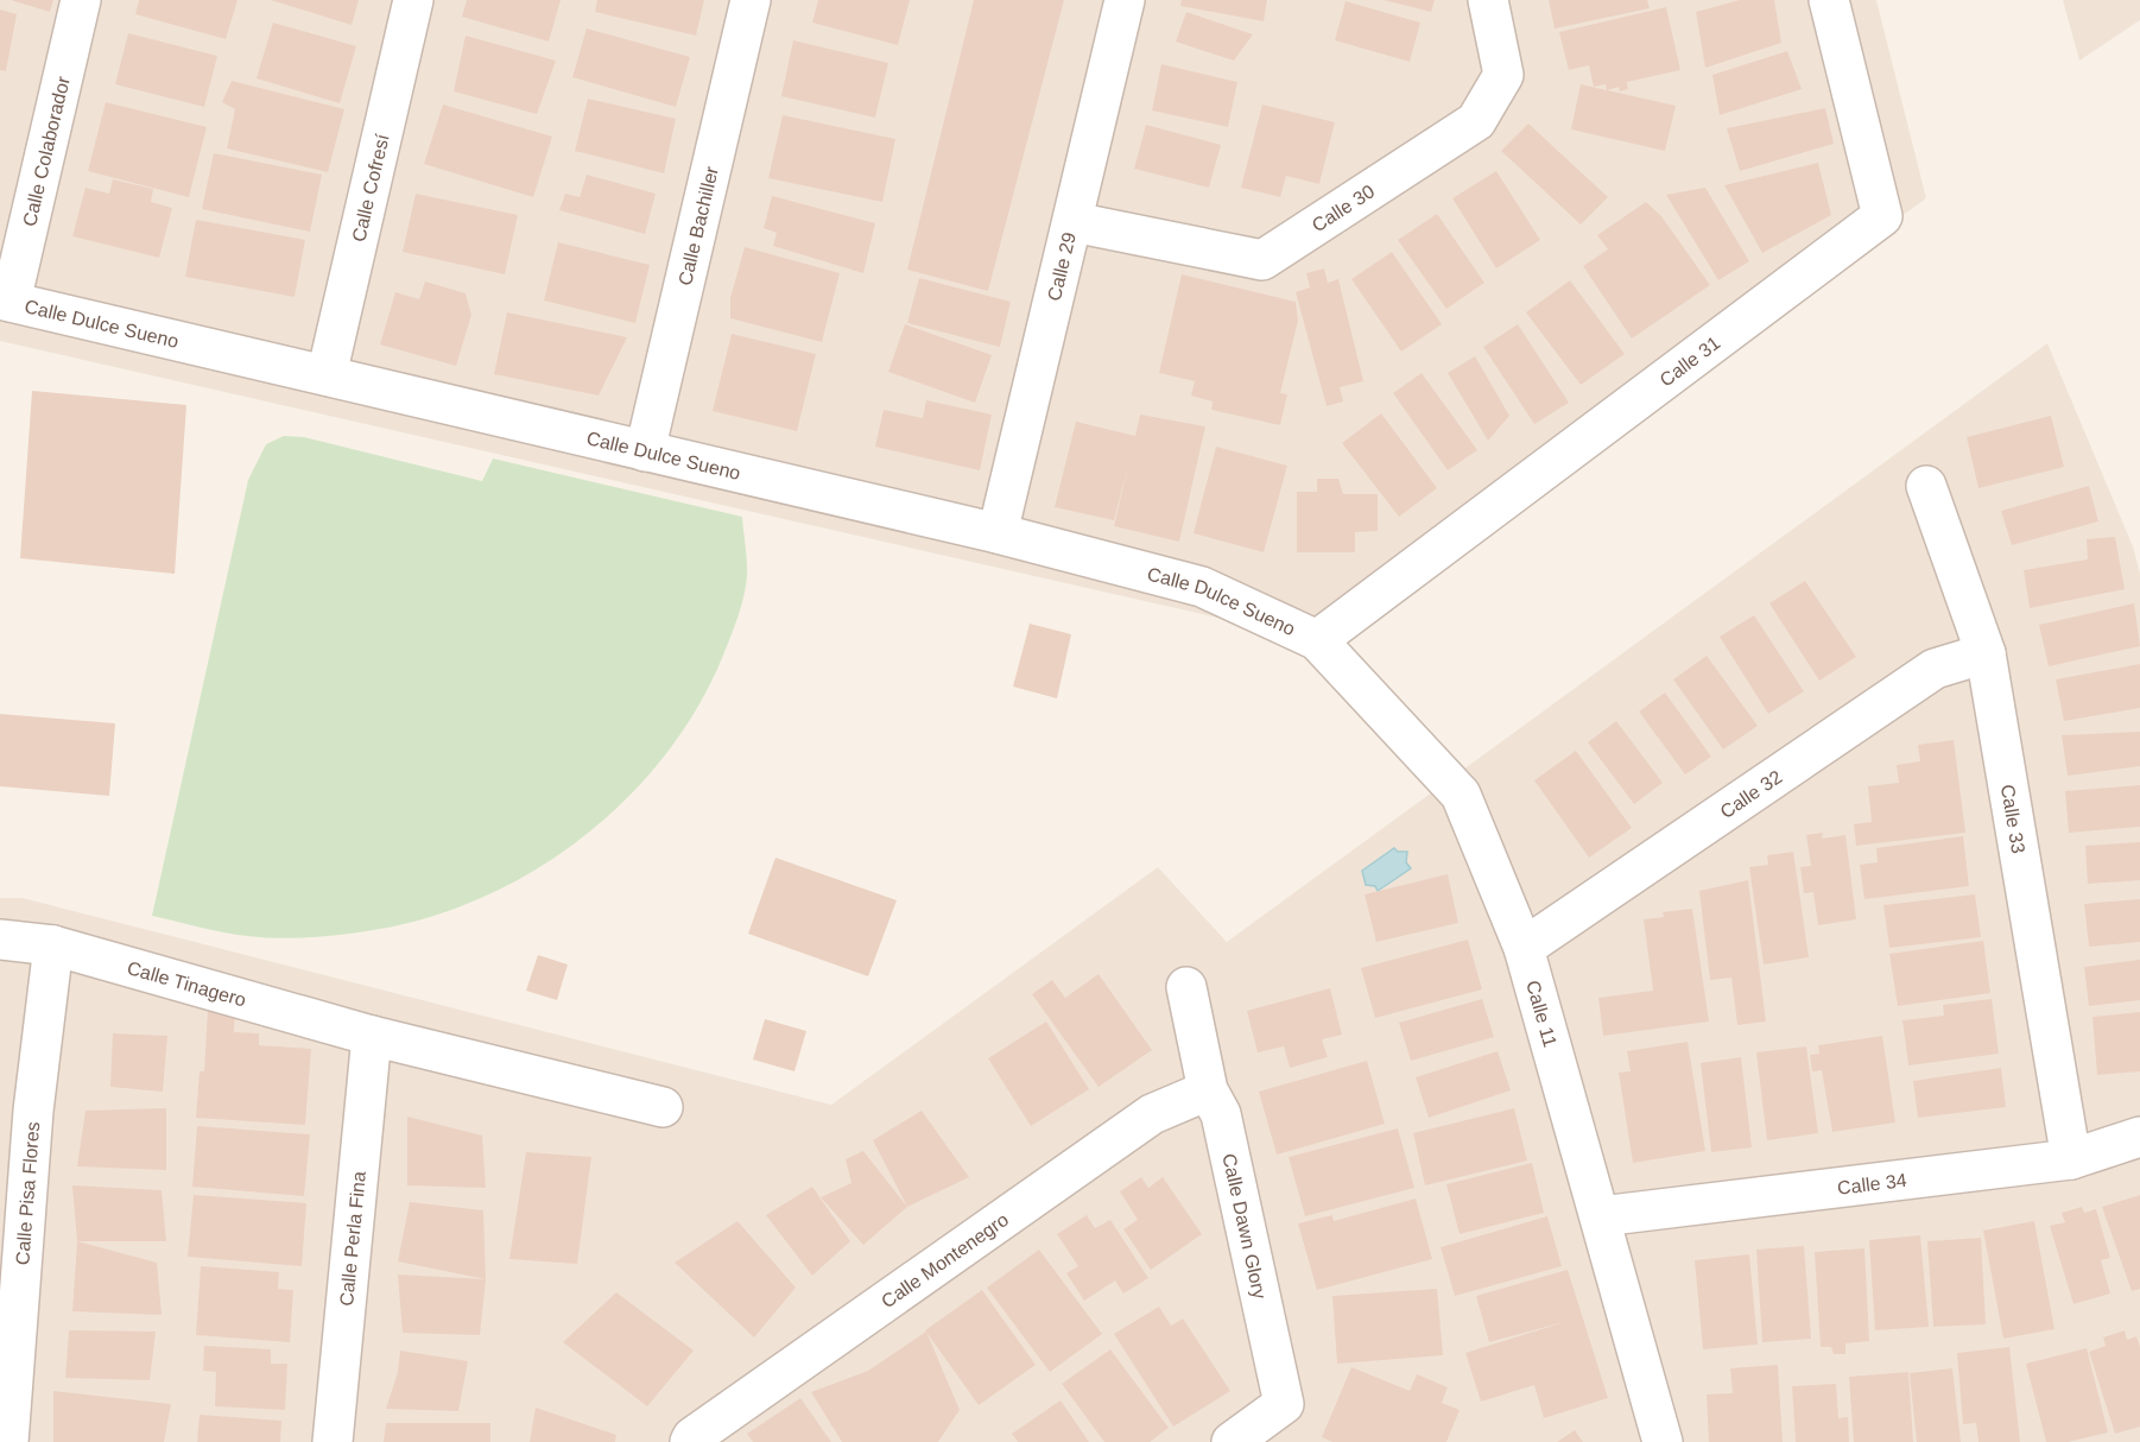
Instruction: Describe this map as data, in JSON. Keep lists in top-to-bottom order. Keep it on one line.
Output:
{"streets":{"street":["Calle Colaborador","Calle Cofresí","Calle 30","Calle Bachiller","Calle 29","Calle Dulce Sueno","Calle 31","Calle 32","Calle 33","Calle Tinagero","Calle 11","Calle 34","Calle Pisa Flores","Calle Dawn Glory","Calle Perla Fina","Calle Montenegro"]},"crossings":[["Calle Colaborador","Calle Dulce Sueno"],["Calle Cofresí","Calle Dulce Sueno"],["Calle 30","Calle 29"],["Calle Bachiller","Calle Dulce Sueno"],["Calle 29","Calle Dulce Sueno"],["Calle Dulce Sueno","Calle 31"],["Calle Dulce Sueno","Calle 11"],["Calle 31","Calle 11"],["Calle 32","Calle 33"],["Calle 32","Calle 11"],["Calle 33","Calle 34"],["Calle Tinagero","Calle Pisa Flores"],["Calle Tinagero","Calle Perla Fina"],["Calle 11","Calle 34"],["Calle Dawn Glory","Calle Montenegro"]]}
